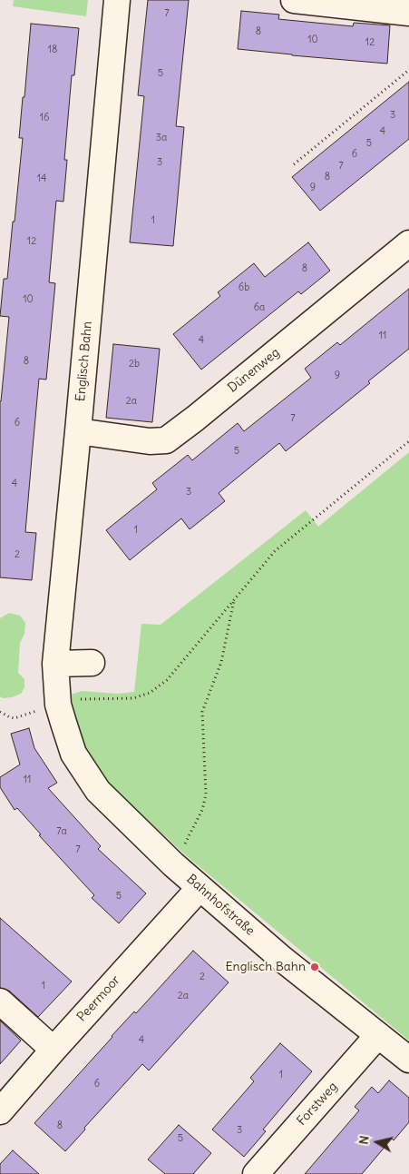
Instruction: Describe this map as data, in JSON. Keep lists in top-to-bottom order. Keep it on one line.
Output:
{"streets":{"street":["Englisch Bahn","Dünenweg","Bahnhofstraße","Peermoor","Forstweg"]},"crossings":[["Englisch Bahn","Dünenweg"],["Englisch Bahn","Bahnhofstraße"],["Bahnhofstraße","Peermoor"],["Bahnhofstraße","Forstweg"]],"places":["Englisch Bahn"],"house_numbers":["7","8","10","12","18","5","3","16","4","3a","5","6","3","7","8","14","9","1","12","8","6b","10","6a","11","4","8","2b","9","2a","7","6","5","4","3","1","2","11","7a","7","5","2","1","2a","4","1","6","8","3","5"],"north":"left"}
